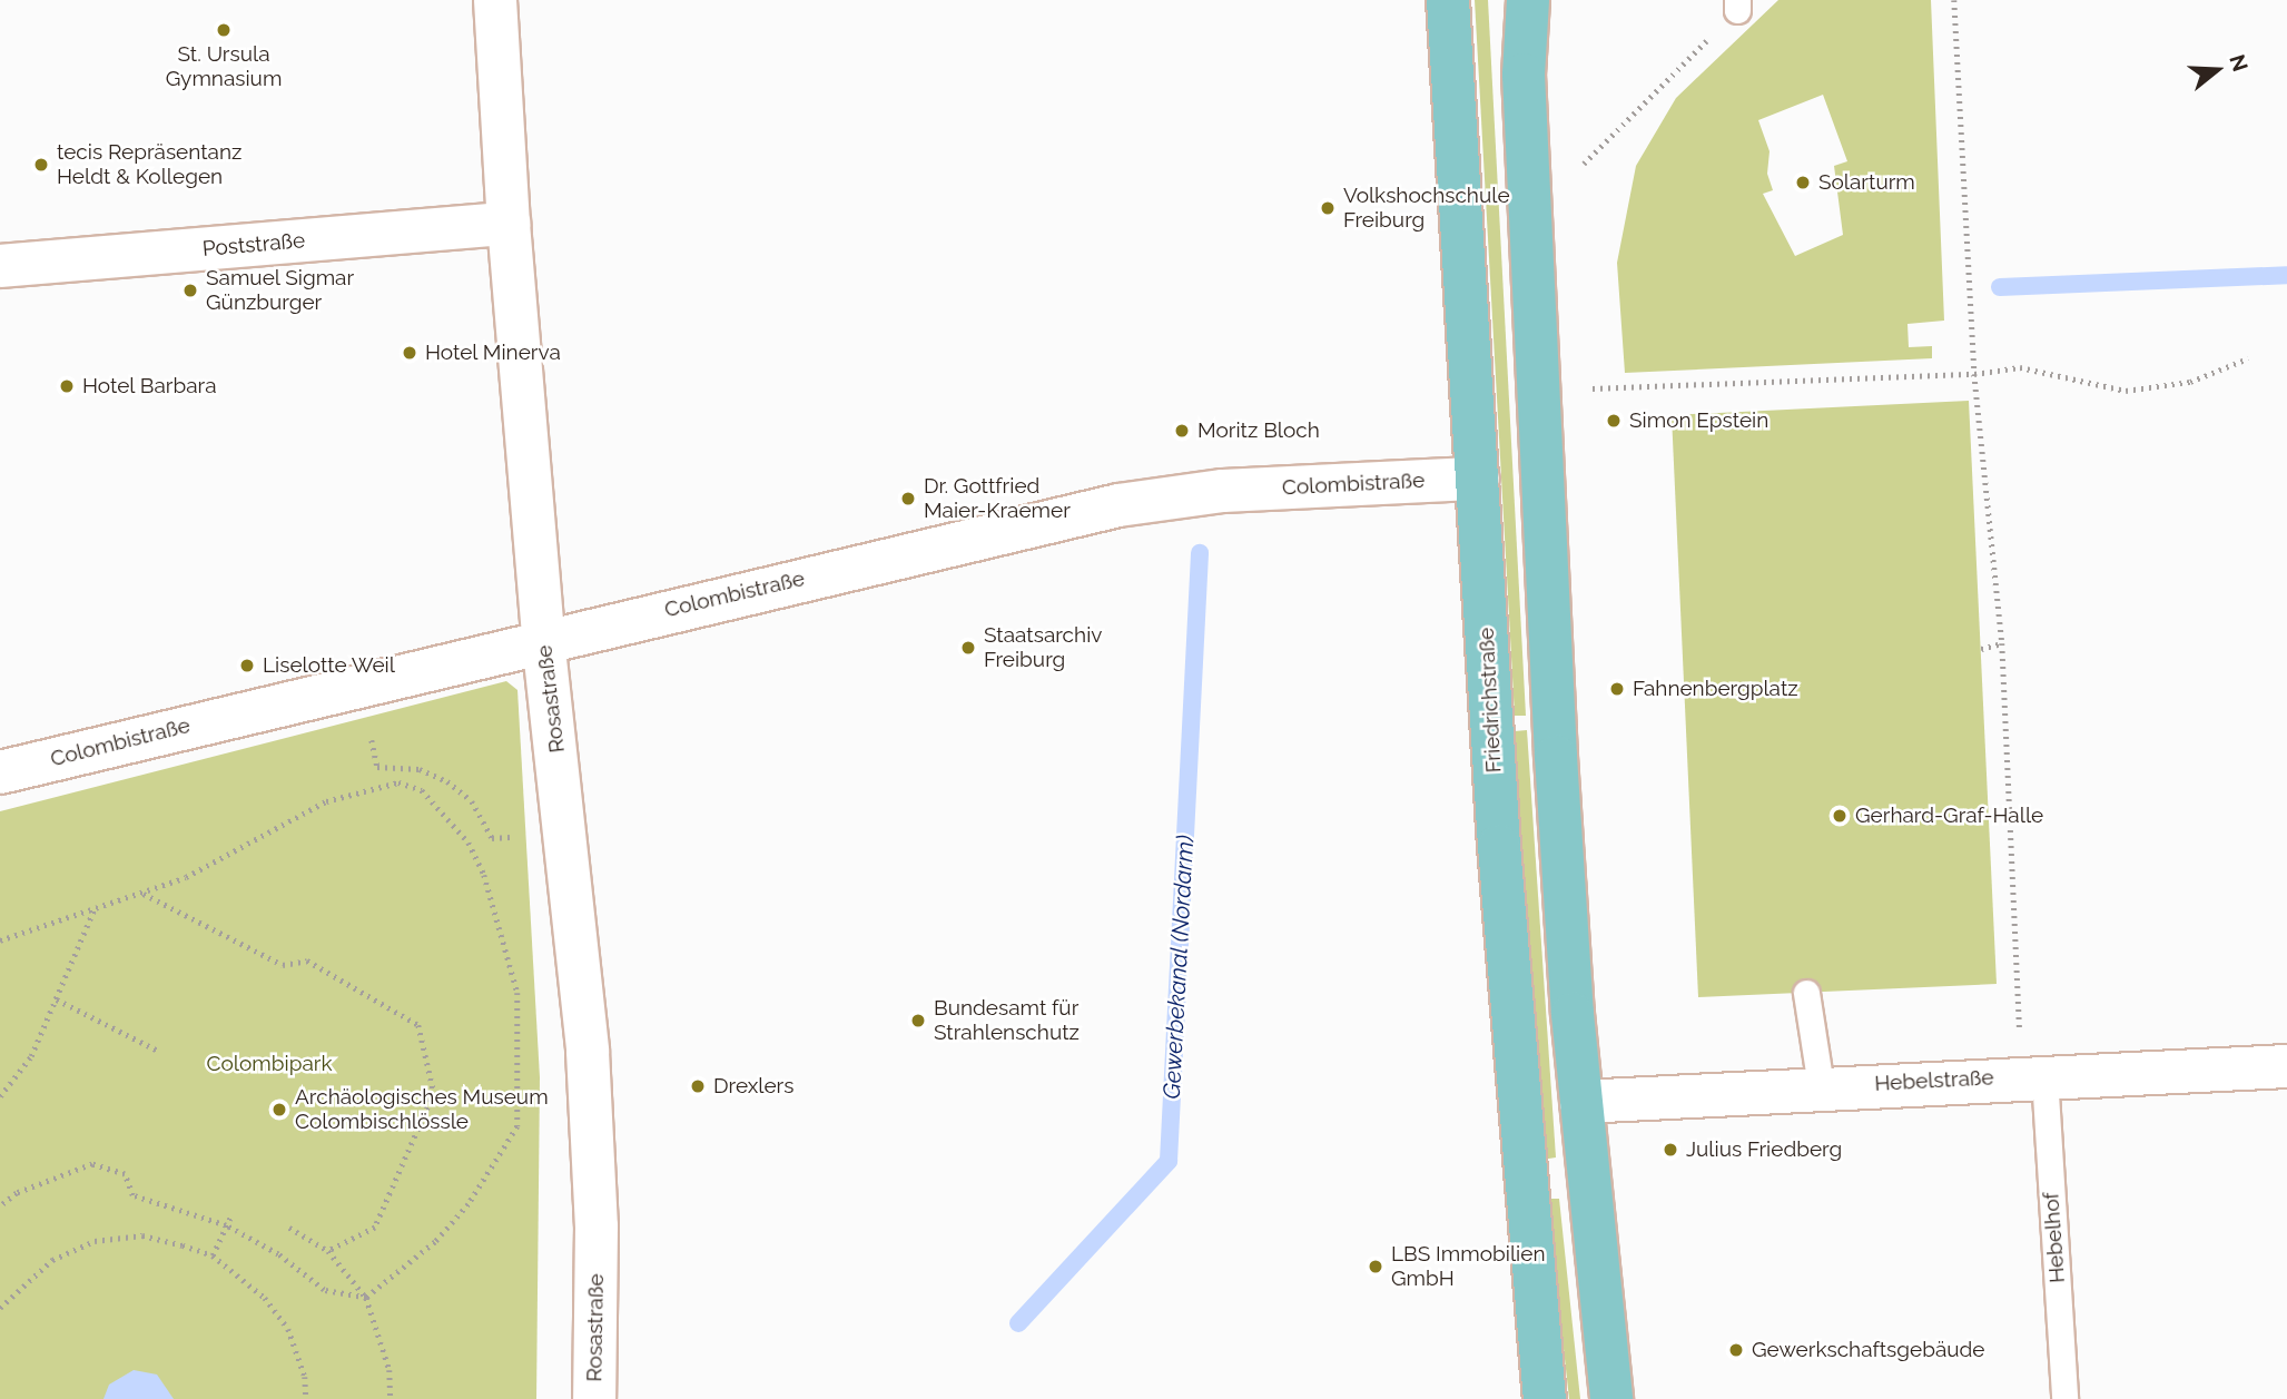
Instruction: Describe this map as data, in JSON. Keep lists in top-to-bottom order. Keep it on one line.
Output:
{"streets":{"main road":["Friedrichstraße"],"street":["Poststraße","Colombistraße","Rosastraße","Hebelstraße"],"lane":["Hebelhof"]},"crossings":[["Poststraße","Rosastraße"],["Colombistraße","Rosastraße"],["Colombistraße","Friedrichstraße"],["Hebelstraße","Hebelhof"]],"water":["Gewerbekanal (Nordarm)"],"parks":["Colombipark"],"places":["St. Ursula Gymnasium","tecis Repräsentanz Heldt & Kollegen","Solarturm","Volkshochschule Freiburg","Samuel Sigmar Günzburger","Hotel Minerva","Hotel Barbara","Simon Epstein","Moritz Bloch","Dr. Gottfried Maier-Kraemer","Staatsarchiv Freiburg","Liselotte Weil","Fahnenbergplatz","Gerhard-Graf-Halle","Bundesamt für Strahlenschutz","Drexlers","Archäologisches Museum Colombischlössle","Julius Friedberg","LBS Immobilien GmbH","Gewerkschaftsgebäude"],"north":"right"}
